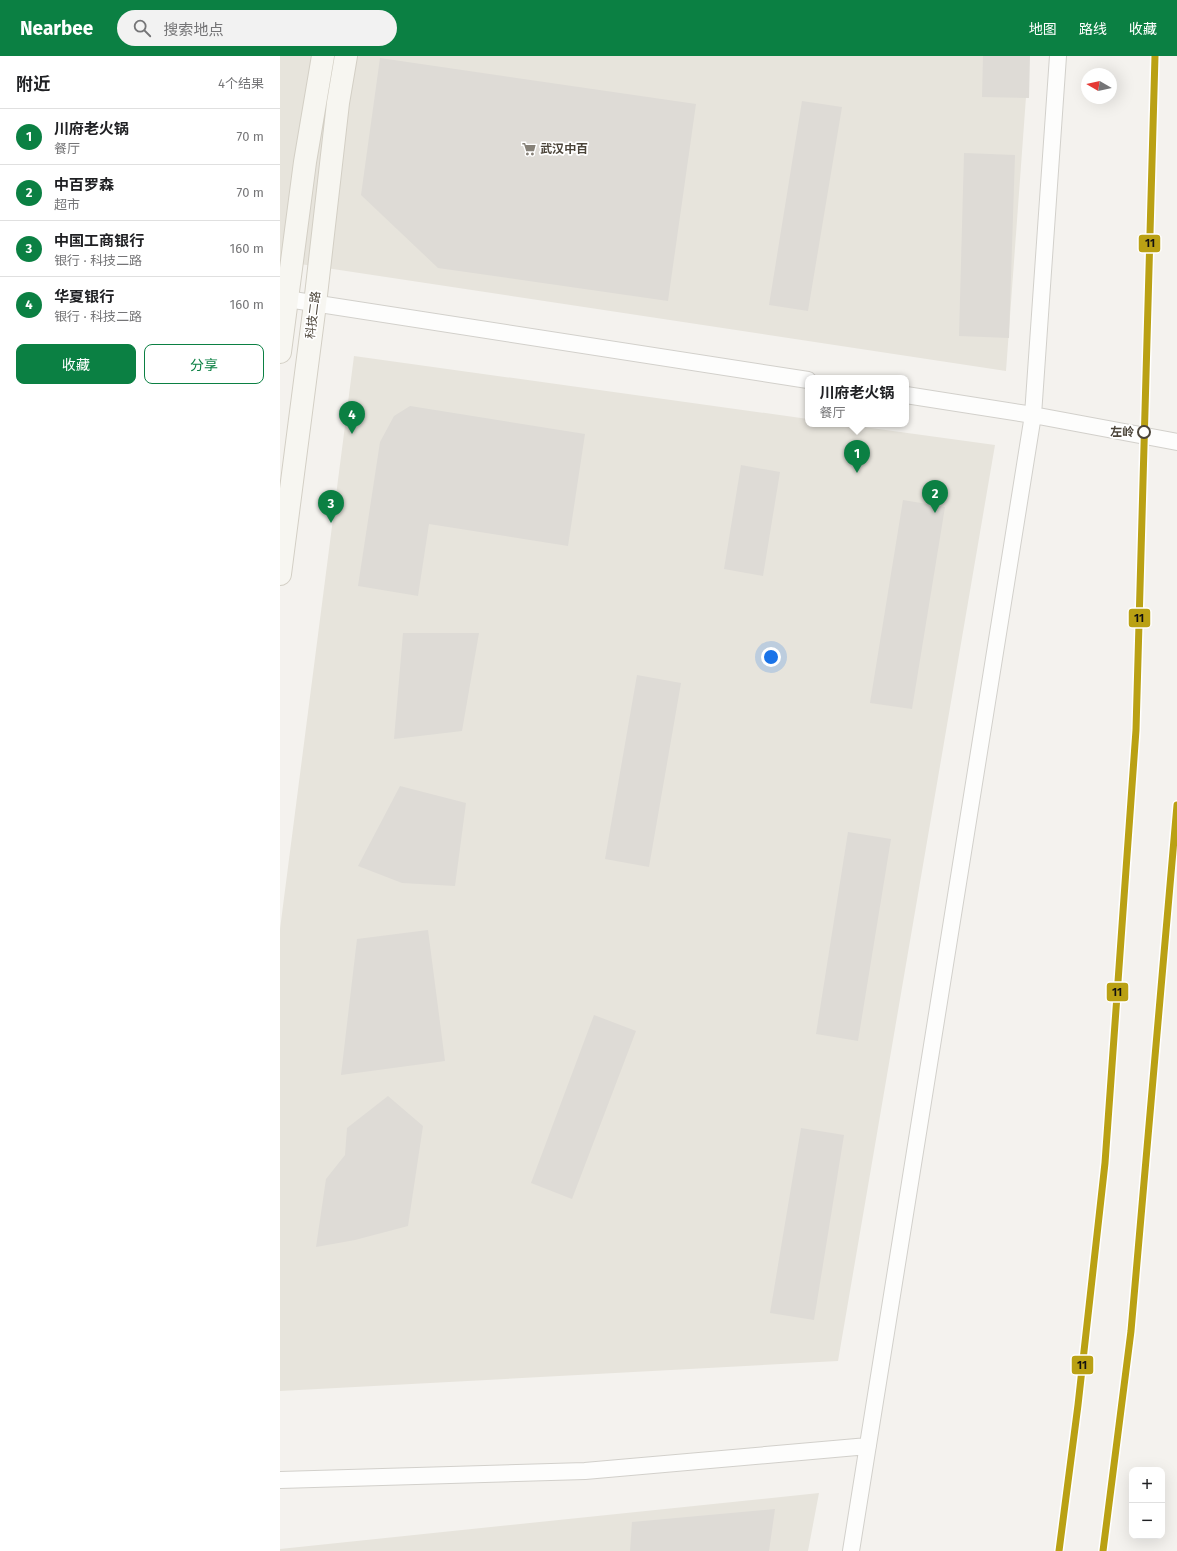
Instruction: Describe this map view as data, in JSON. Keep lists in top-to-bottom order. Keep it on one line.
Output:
{"streets":{"street":["科技二路"]},"places":{"supermarket":["武汉中百"],"other":["左岭"]},"lines":["transit line 11"],"north":"left","page":{"header":"Nearbee","search":"搜索地点","nav":["地图","路线","收藏"],"heading":["附近","4个结果"],"list":[{"mark":"1","name":"川府老火锅","note":"餐厅","value":"70 m"},{"mark":"2","name":"中百罗森","note":"超市","value":"70 m"},{"mark":"3","name":"中国工商银行","note":"银行 · 科技二路","value":"160 m"},{"mark":"4","name":"华夏银行","note":"银行 · 科技二路","value":"160 m"}],"buttons":["收藏","分享"],"popup":["川府老火锅","餐厅"],"pins":["4","1","2","3"],"map_buttons":["+","−"]}}
